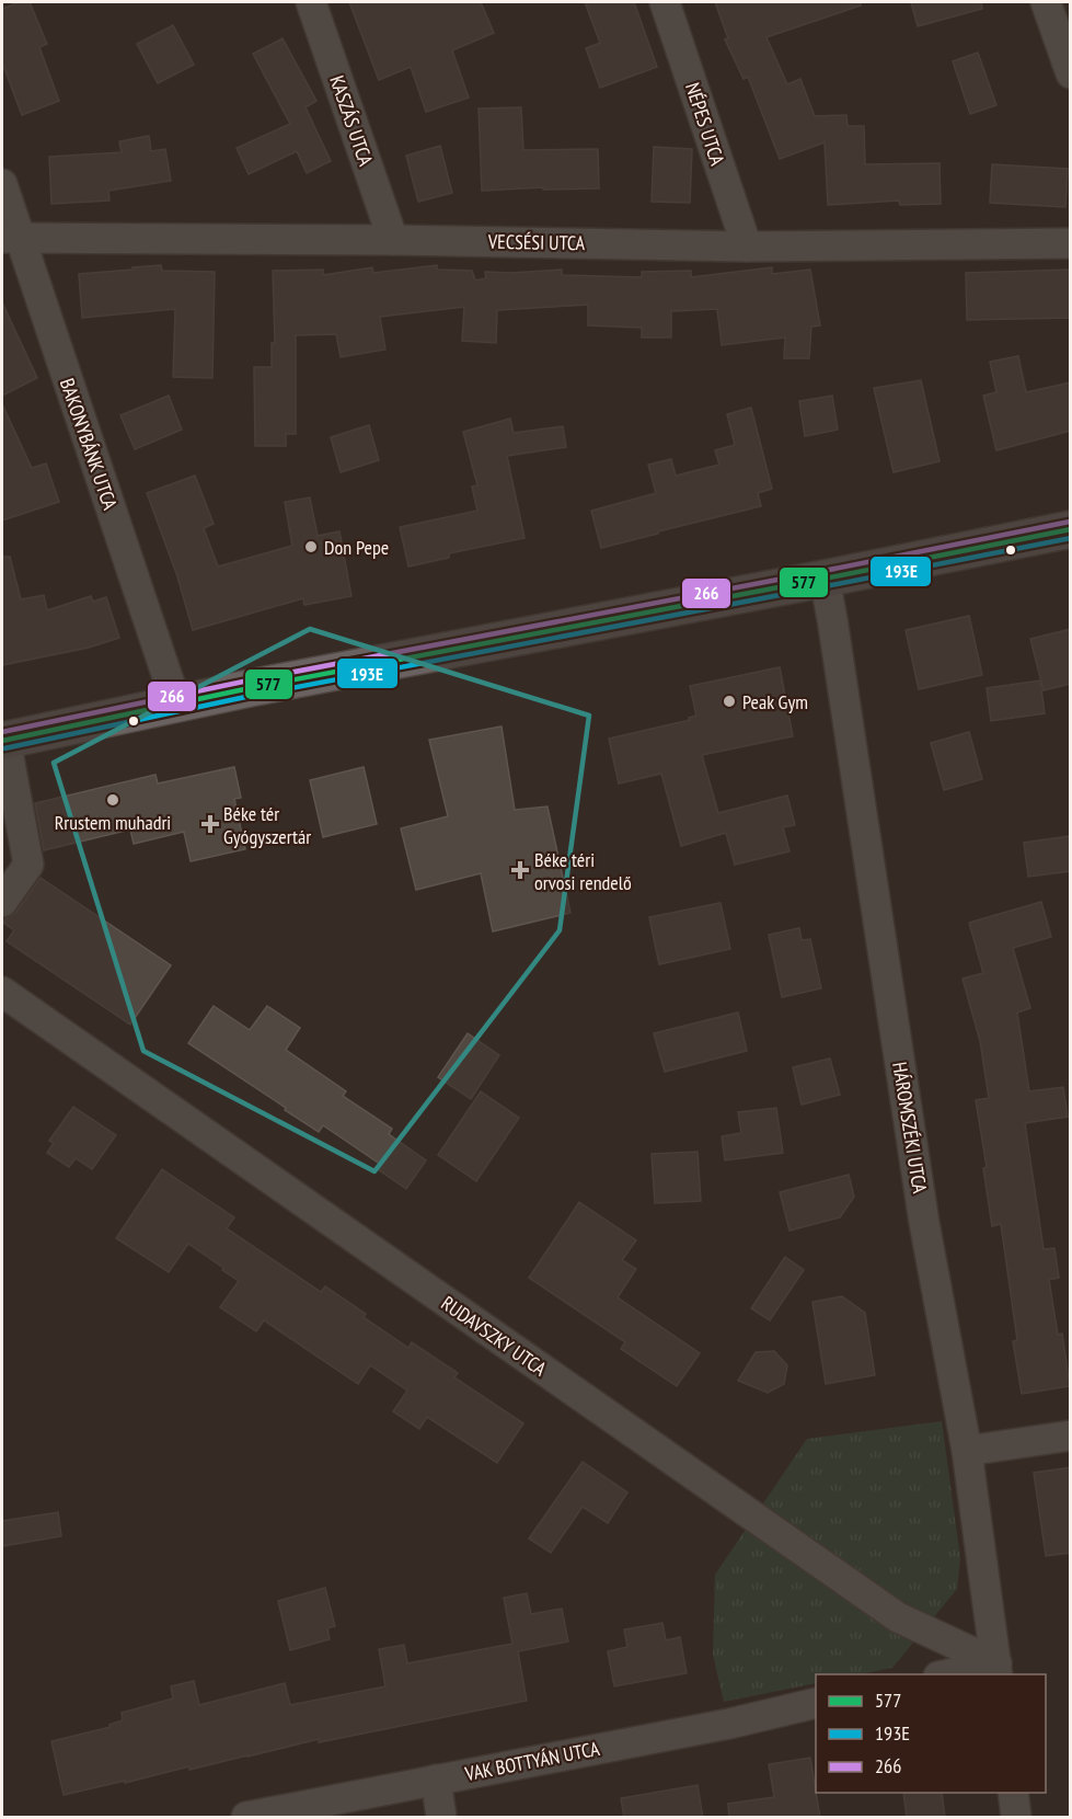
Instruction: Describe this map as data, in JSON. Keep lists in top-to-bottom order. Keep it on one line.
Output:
{"streets":{"street":["KASZÁS UTCA","NÉPES UTCA","VECSÉSI UTCA","BAKONYBÁNK UTCA","HÁROMSZÉKI UTCA","RUDAVSZKY UTCA","VAK BOTTYÁN UTCA"]},"crossings":[["KASZÁS UTCA","VECSÉSI UTCA"],["NÉPES UTCA","VECSÉSI UTCA"],["VECSÉSI UTCA","BAKONYBÁNK UTCA"],["HÁROMSZÉKI UTCA","RUDAVSZKY UTCA"]],"places":{"other":["Don Pepe","Peak Gym","Rrustem muhadri"],"health":["Béke tér Gyógyszertár","Béke téri orvosi rendelő"]},"lines":["transit line 266","transit line 577","transit line 193E"],"legend":["577","193E","266"]}
